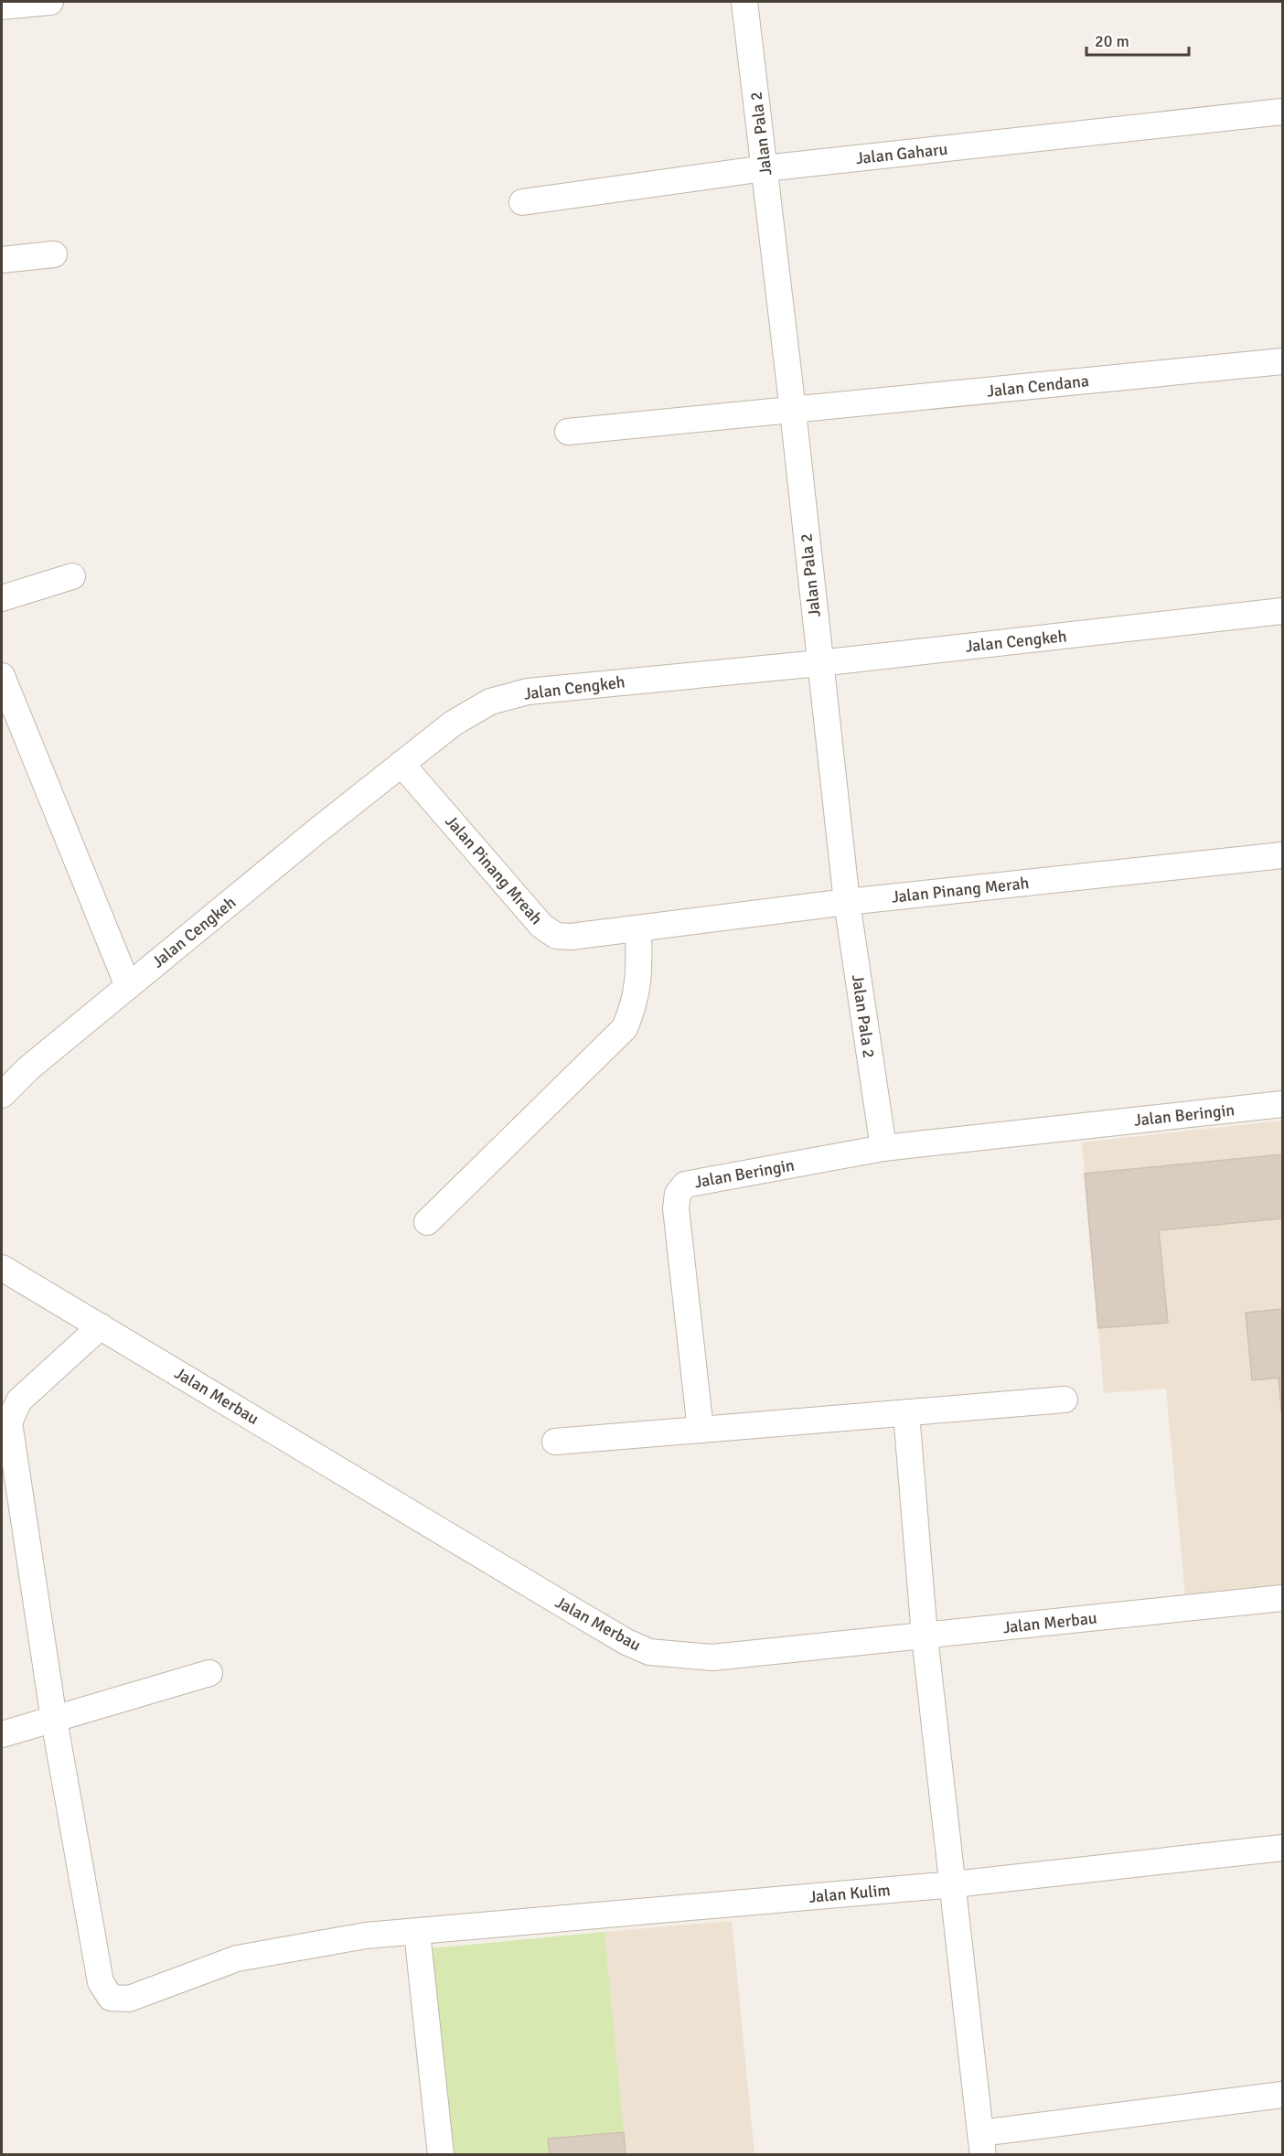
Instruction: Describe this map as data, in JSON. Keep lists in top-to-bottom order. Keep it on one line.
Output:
{"streets":{"street":["Jalan Pala 2","Jalan Gaharu","Jalan Cendana","Jalan Cengkeh","Jalan Pinang Mreah","Jalan Pinang Merah","Jalan Beringin","Jalan Merbau","Jalan Kulim"]},"crossings":[["Jalan Pala 2","Jalan Gaharu"],["Jalan Pala 2","Jalan Cendana"],["Jalan Pala 2","Jalan Cengkeh"],["Jalan Pala 2","Jalan Pinang Merah"],["Jalan Pala 2","Jalan Beringin"],["Jalan Cengkeh","Jalan Pinang Mreah"],["Jalan Pinang Mreah","Jalan Pinang Merah"]],"scale_bar":"20 m"}
